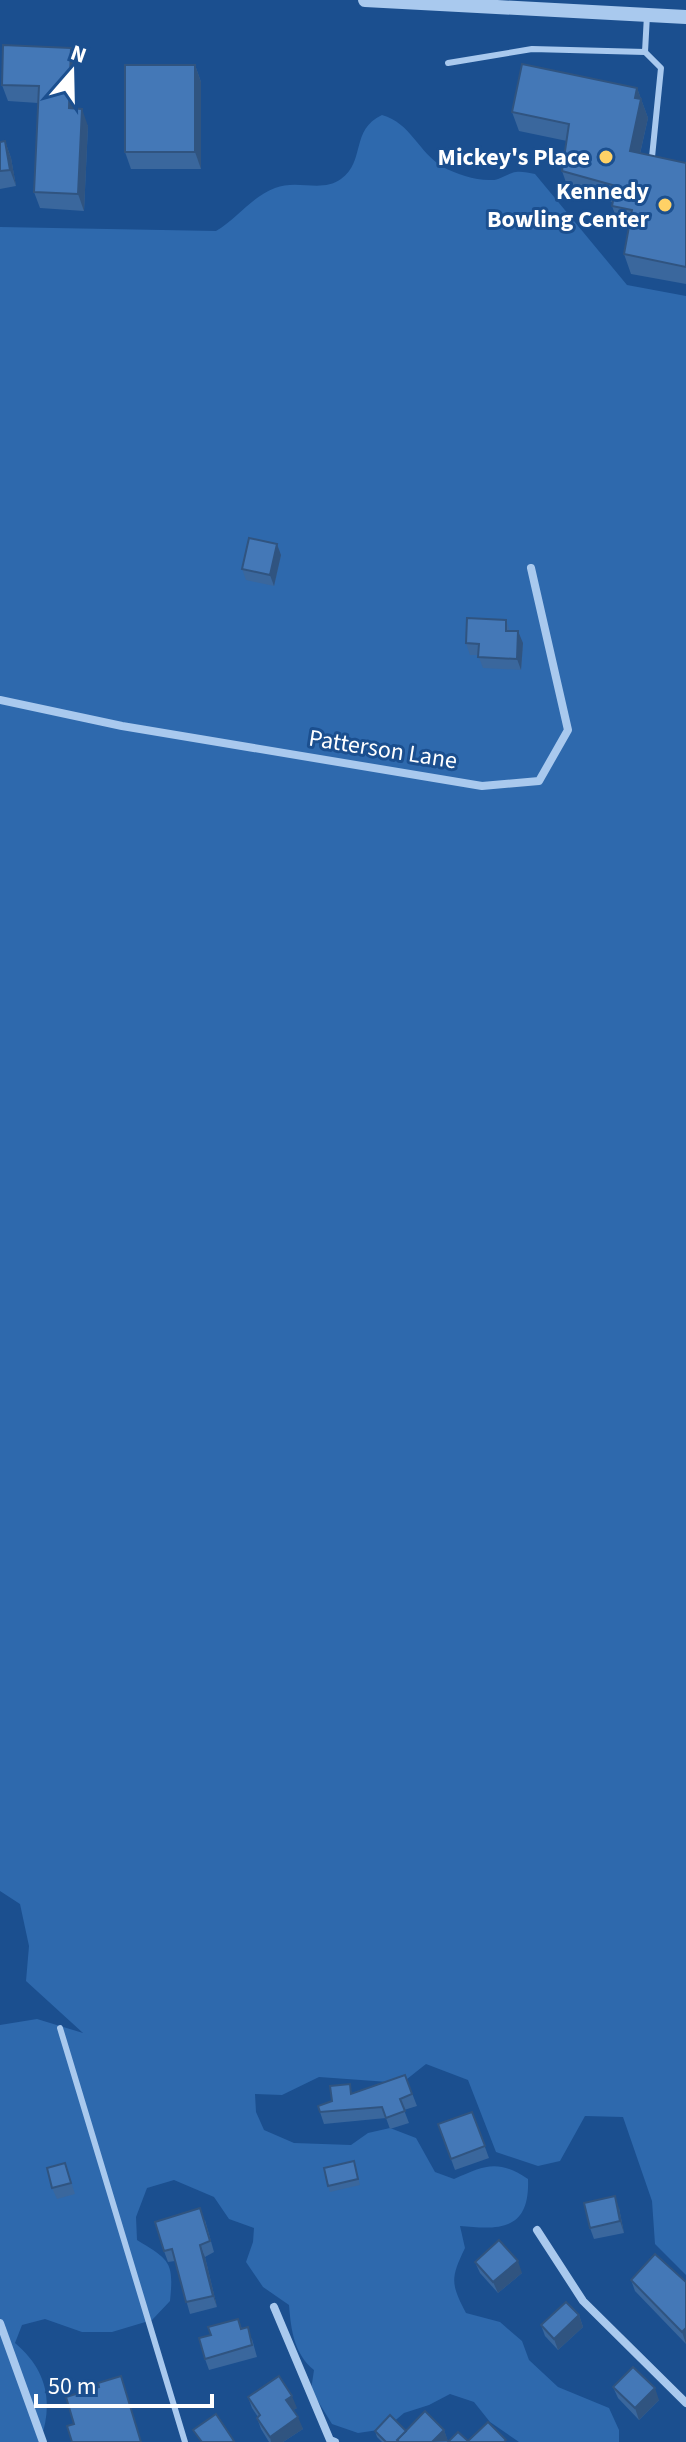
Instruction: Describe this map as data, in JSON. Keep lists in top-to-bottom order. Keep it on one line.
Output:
{"streets":{"street":["Patterson Lane"]},"places":["Mickey's Place","Kennedy Bowling Center"],"scale_bar":"50 m","north":"top"}
